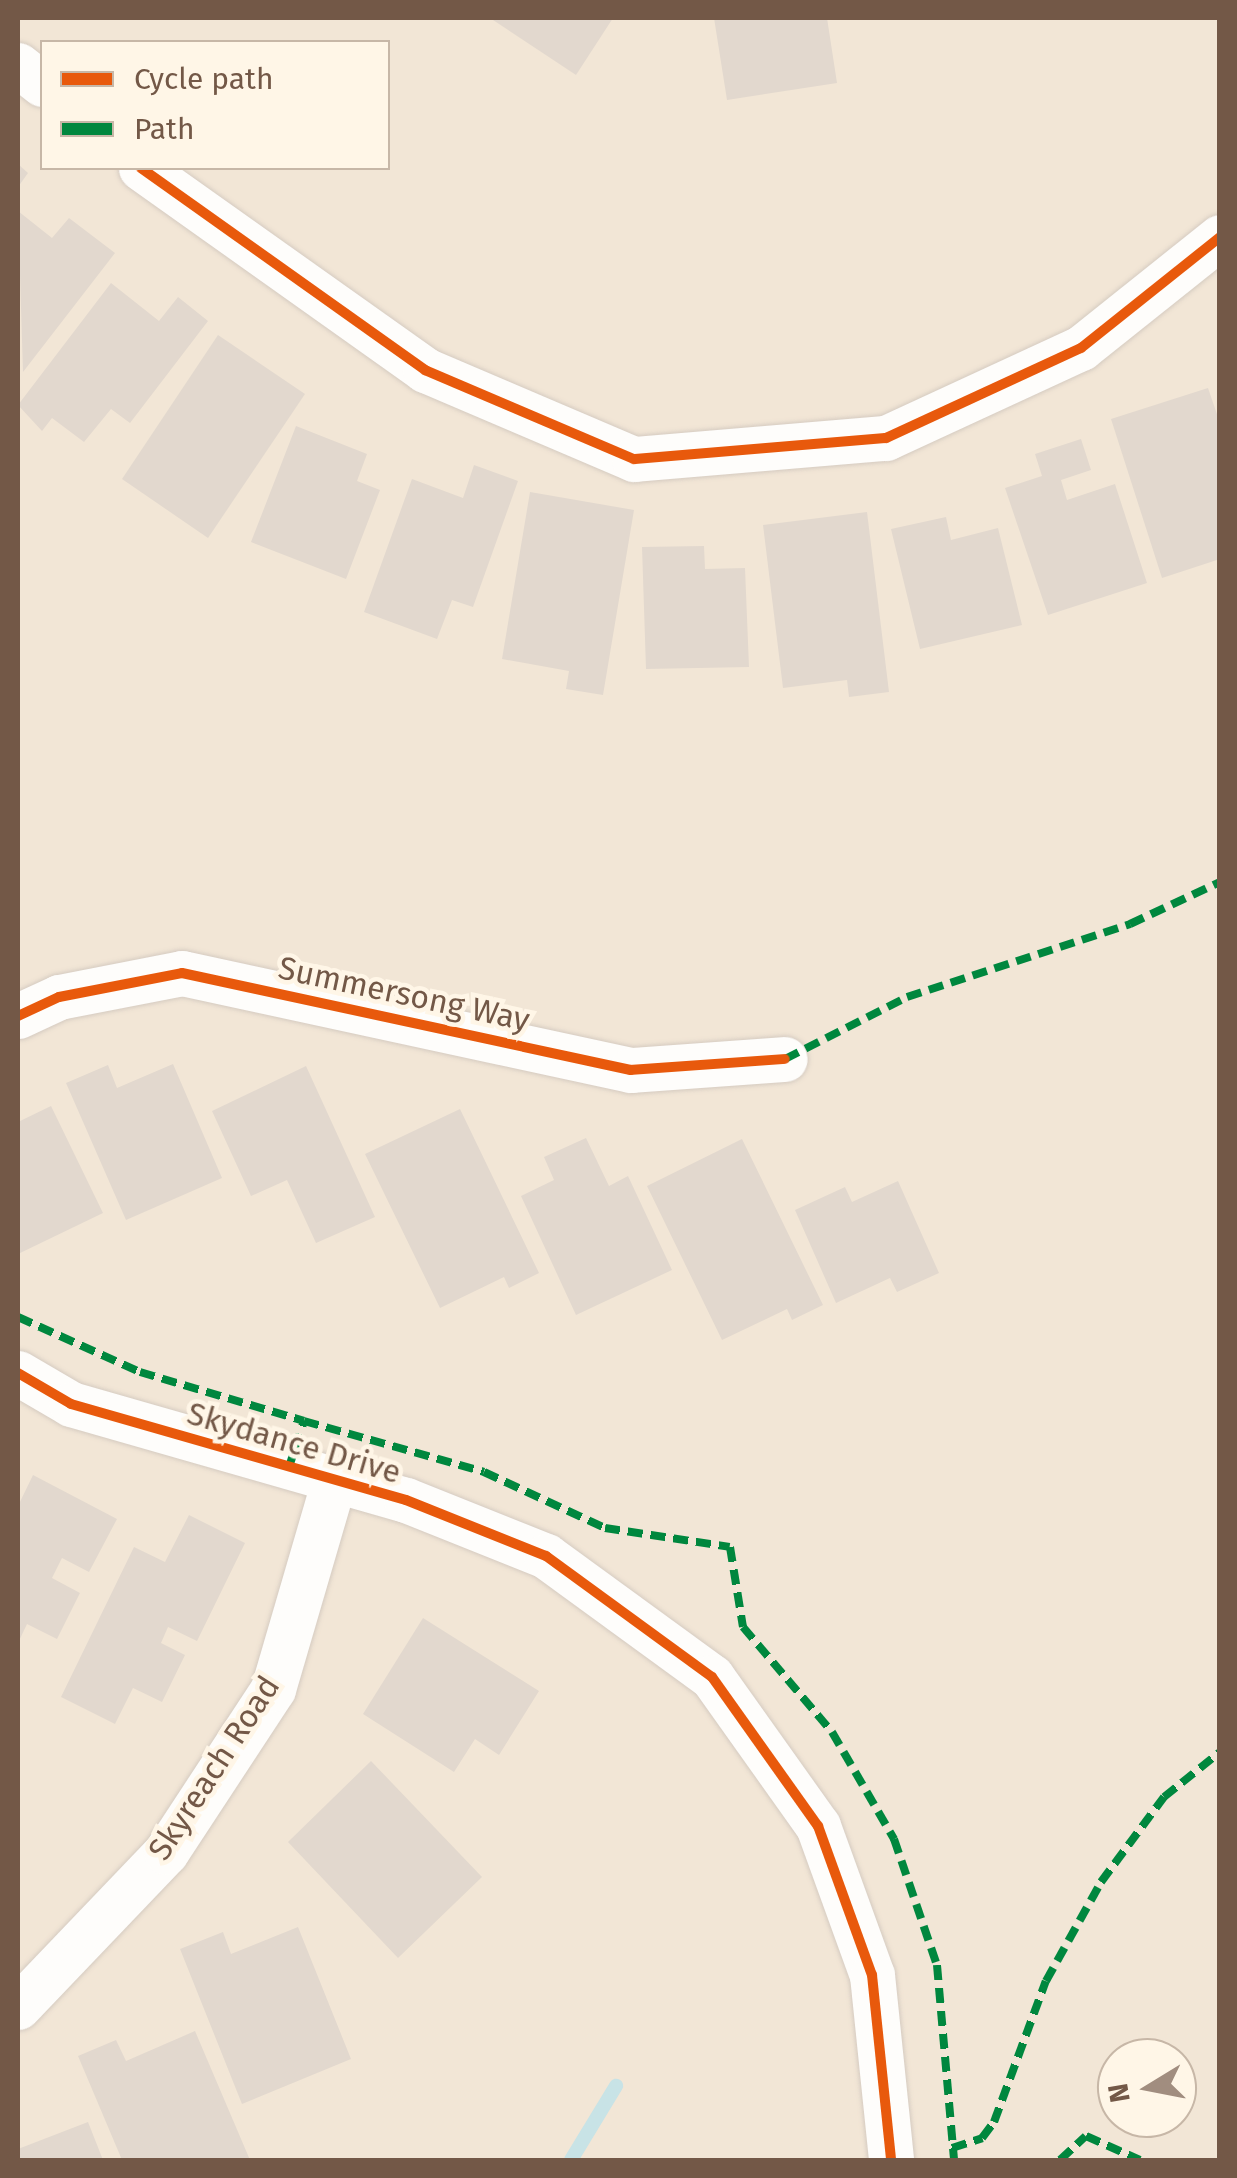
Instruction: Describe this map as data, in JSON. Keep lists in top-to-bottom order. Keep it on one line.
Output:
{"streets":{"street":["Summersong Way","Skydance Drive","Skyreach Road"]},"crossings":[["Skydance Drive","Skyreach Road"]],"legend":["Cycle path","Path"],"north":"left"}
